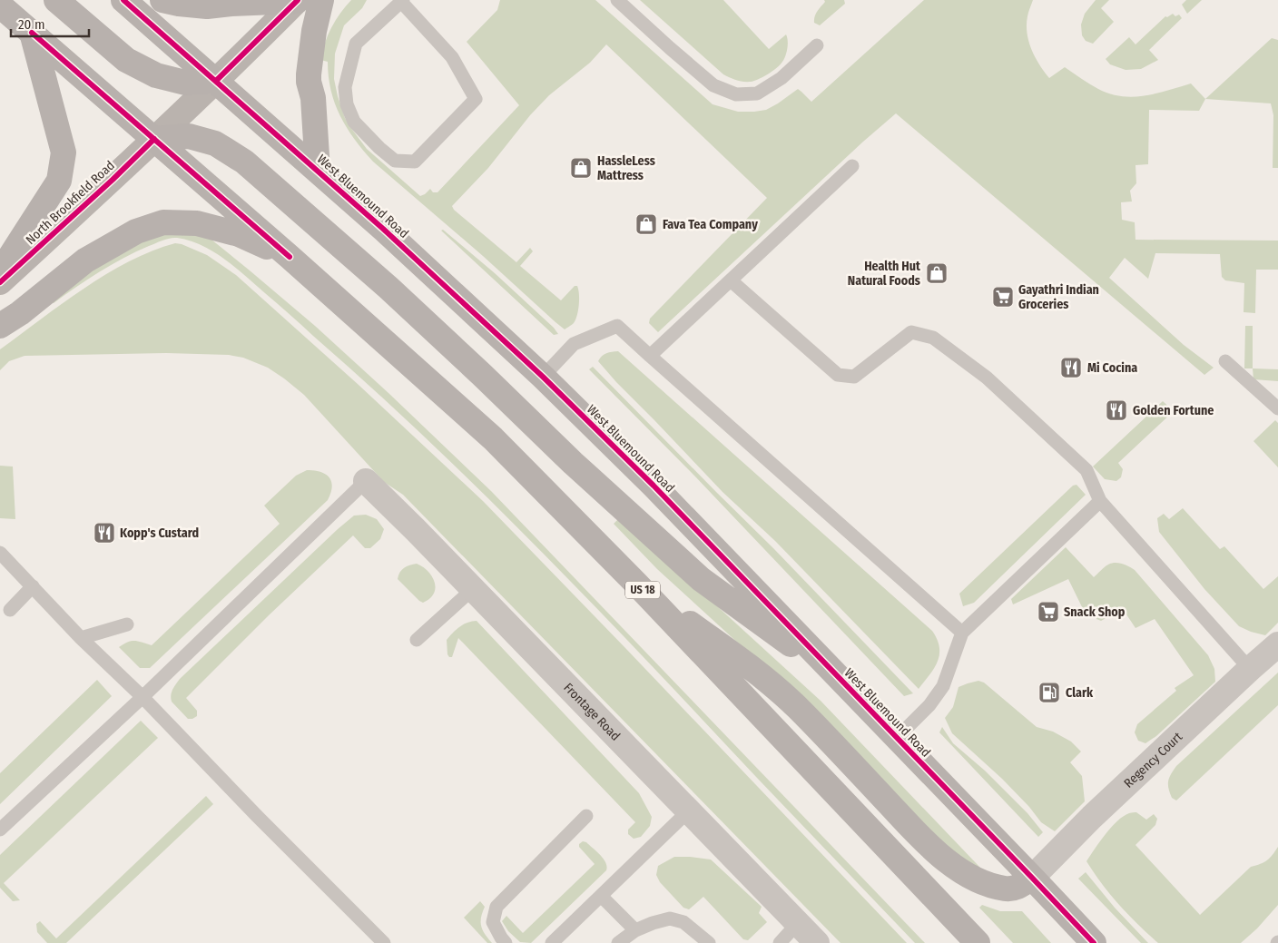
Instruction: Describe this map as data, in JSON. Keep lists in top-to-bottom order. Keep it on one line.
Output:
{"streets":{"main road":["West Bluemound Road","US 18"],"street":["North Brookfield Road","Frontage Road","Regency Court"]},"crossings":[["West Bluemound Road","North Brookfield Road"],["West Bluemound Road","Regency Court"],["North Brookfield Road","US 18"]],"places":{"shop":["HassleLess Mattress","Fava Tea Company","Health Hut Natural Foods"],"supermarket":["Gayathri Indian Groceries","Snack Shop"],"restaurant":["Mi Cocina","Golden Fortune","Kopp's Custard"],"fuel station":["Clark"]},"scale_bar":"20 m"}
